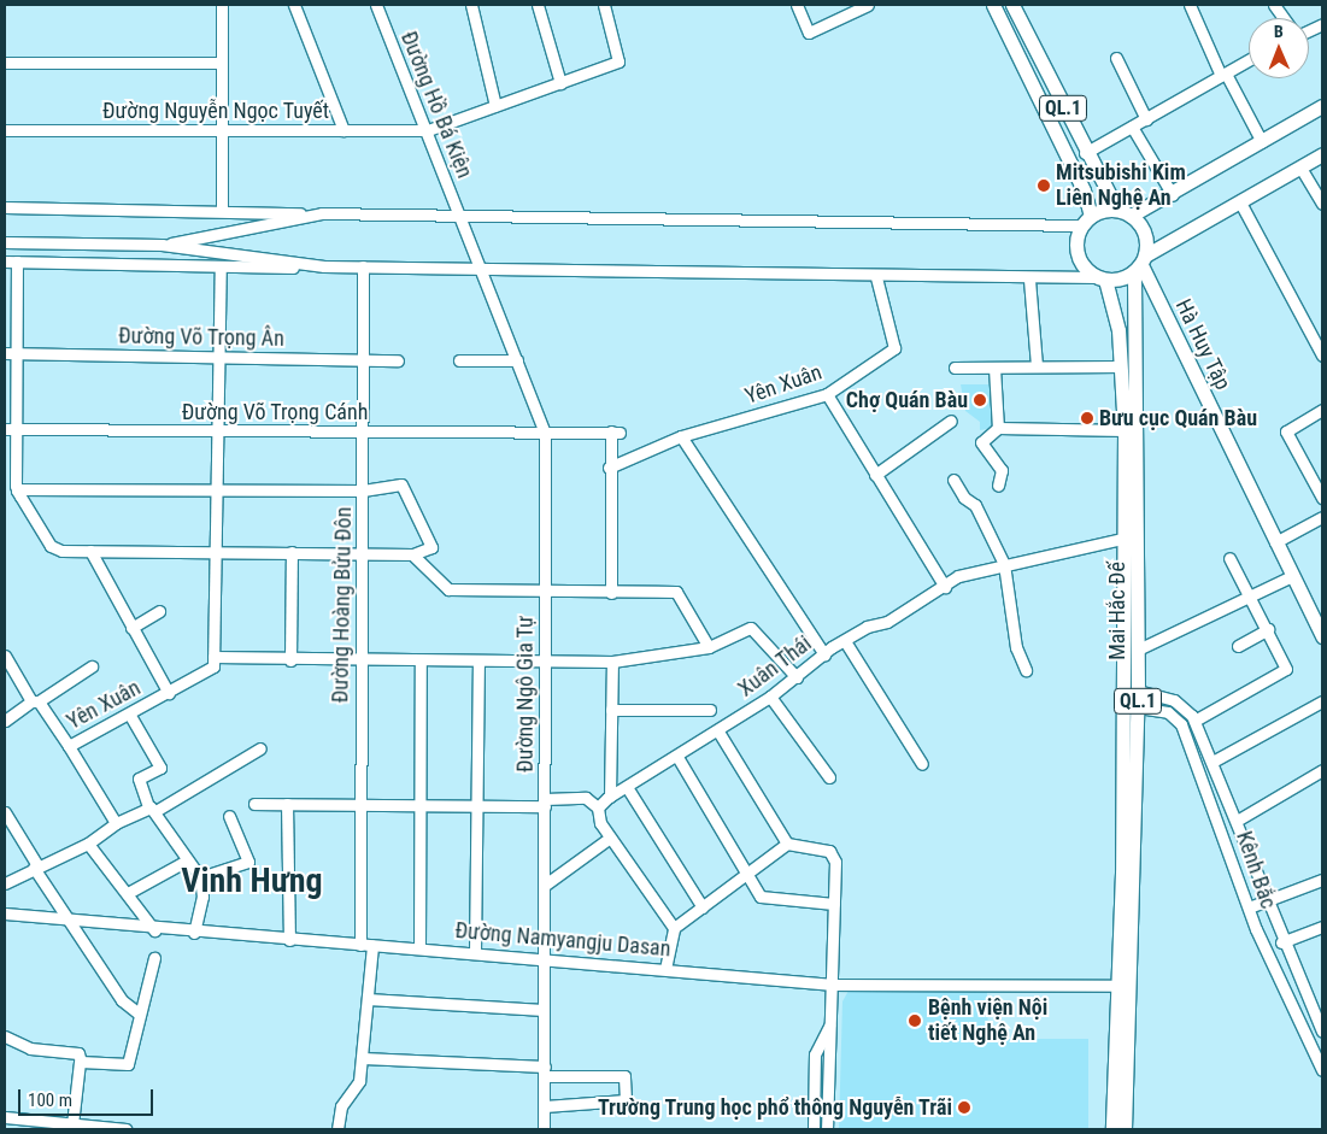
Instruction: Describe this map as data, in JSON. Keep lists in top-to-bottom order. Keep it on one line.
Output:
{"streets":{"main road":["QL.1","Hà Huy Tập","Mai Hắc Đế"],"street":["Đường Hồ Bá Kiện","Đường Nguyễn Ngọc Tuyết","Đường Võ Trọng Ân","Yên Xuân","Đường Võ Trọng Cánh","Đường Hoàng Bửu Đôn","Xuân Thái","Đường Ngô Gia Tự","Kênh Bắc","Đường Namyangju Dasan"]},"crossings":[["Đường Hồ Bá Kiện","Đường Nguyễn Ngọc Tuyết"],["Đường Hồ Bá Kiện","Đường Ngô Gia Tự"],["QL.1","Hà Huy Tập"],["QL.1","Mai Hắc Đế"],["Đường Võ Trọng Ân","Đường Hoàng Bửu Đôn"],["Hà Huy Tập","Mai Hắc Đế"],["Yên Xuân","Đường Võ Trọng Cánh"],["Đường Võ Trọng Cánh","Đường Hoàng Bửu Đôn"],["Đường Võ Trọng Cánh","Đường Ngô Gia Tự"],["Đường Hoàng Bửu Đôn","Đường Namyangju Dasan"],["Mai Hắc Đế","Xuân Thái"],["Mai Hắc Đế","Đường Namyangju Dasan"],["Đường Ngô Gia Tự","Đường Namyangju Dasan"]],"districts":["Vinh Hưng"],"places":["Mitsubishi Kim Liên Nghệ An","Chợ Quán Bàu","Bưu cục Quán Bàu","Bệnh viện Nội tiết Nghệ An","Trường Trung học phổ thông Nguyễn Trãi"],"scale_bar":"100 m","north":"top"}
